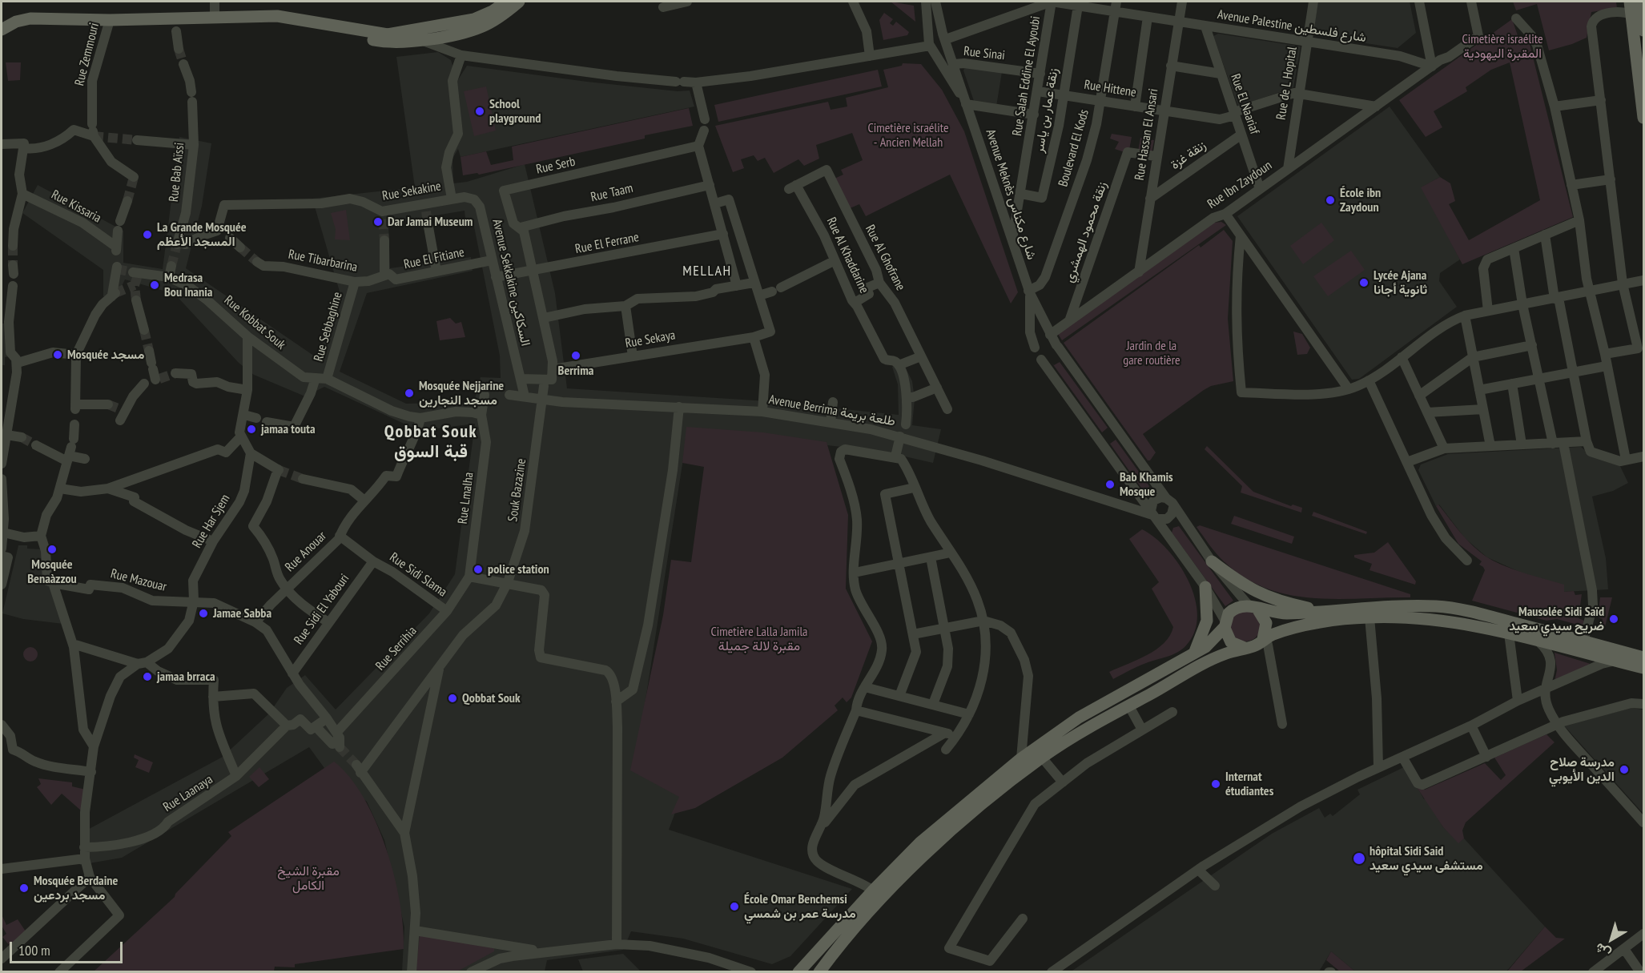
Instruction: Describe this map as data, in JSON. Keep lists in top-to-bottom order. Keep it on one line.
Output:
{"streets":{"street":["Avenue Palestine شارع فلسطين","Rue Sinai","Rue Zemmouri","Rue Salah Eddine El Ayoubi","Rue de L Hopital","Rue Hittene","Rue El Naariaf","زنقة عمار بن ياسر","Rue Hassan El Ansari","Boulevard El Kods","زنقة غزة","Rue Serb","Rue Bab Aïssi","Rue Ibn Zaydoun","Rue Sekakine","Rue Taam","Avenue Meknès شارع مكناس","Rue Kissaria","زنقة محمود الهمشري","Rue El Ferrane","Rue Al Khaddarine","Rue Al Ghofrane","Rue El Fitiane","Rue Tibarbarina","Avenue Sekkakine السكاكين","Rue Kobbat Souk","Rue Sebbaghine","Rue Sekaya","Avenue Berrima طلعة بريمة","Souk Bazazine","Rue Lmalha","Rue Har Sjem","Rue Anouar","Rue Sidi Slama","Rue Mazouar","Rue Sidi El Yabouri","Rue Serrihia","Rue Laanaya"]},"crossings":[["Avenue Palestine شارع فلسطين","Rue Salah Eddine El Ayoubi"],["Avenue Palestine شارع فلسطين","Rue de L Hopital"],["Avenue Palestine شارع فلسطين","Rue El Naariaf"],["Avenue Palestine شارع فلسطين","زنقة عمار بن ياسر"],["Avenue Palestine شارع فلسطين","Rue Hassan El Ansari"],["Avenue Palestine شارع فلسطين","Boulevard El Kods"],["Avenue Palestine شارع فلسطين","Rue Ibn Zaydoun"],["Avenue Palestine شارع فلسطين","Avenue Meknès شارع مكناس"],["Rue Sinai","Rue Salah Eddine El Ayoubi"],["Rue Sinai","Avenue Meknès شارع مكناس"],["Rue Salah Eddine El Ayoubi","Rue Hittene"],["Rue Salah Eddine El Ayoubi","زنقة عمار بن ياسر"],["Rue Salah Eddine El Ayoubi","Avenue Meknès شارع مكناس"],["Rue de L Hopital","Rue Hittene"],["Rue de L Hopital","Rue Ibn Zaydoun"],["Rue Hittene","Rue El Naariaf"],["Rue Hittene","زنقة عمار بن ياسر"],["Rue Hittene","Rue Hassan El Ansari"],["Rue Hittene","Boulevard El Kods"],["Rue El Naariaf","زنقة غزة"],["Rue El Naariaf","Rue Ibn Zaydoun"],["Rue Hassan El Ansari","زنقة غزة"],["Rue Hassan El Ansari","Rue Ibn Zaydoun"],["Rue Hassan El Ansari","زنقة محمود الهمشري"],["Boulevard El Kods","Avenue Meknès شارع مكناس"],["Rue Serb","Rue Taam"],["Rue Serb","Rue El Ferrane"],["Rue Serb","Rue Sekaya"],["Rue Bab Aïssi","Rue Sekakine"],["Rue Ibn Zaydoun","Avenue Meknès شارع مكناس"],["Rue Ibn Zaydoun","زنقة محمود الهمشري"],["Rue Sekakine","Avenue Sekkakine السكاكين"],["Avenue Meknès شارع مكناس","Avenue Berrima طلعة بريمة"],["Rue El Ferrane","Avenue Sekkakine السكاكين"],["Rue Al Khaddarine","Rue Al Ghofrane"],["Rue El Fitiane","Rue Tibarbarina"],["Rue El Fitiane","Avenue Sekkakine السكاكين"],["Rue Tibarbarina","Rue Sebbaghine"],["Avenue Sekkakine السكاكين","Avenue Berrima طلعة بريمة"],["Rue Kobbat Souk","Rue Sebbaghine"],["Avenue Berrima طلعة بريمة","Souk Bazazine"],["Rue Lmalha","Rue Serrihia"],["Rue Har Sjem","Rue Mazouar"],["Rue Har Sjem","Rue Laanaya"],["Rue Anouar","Rue Sidi Slama"],["Rue Sidi Slama","Rue Sidi El Yabouri"],["Rue Sidi Slama","Rue Serrihia"]],"districts":["MELLAH","Qobbat Souk قبة السوق"],"parks":["Cimetière israélite المقبرة اليهودية","Cimetière israélite - Ancien Mellah","Jardin de la gare routière","Cimetière Lalla Jamila مقبرة لالة جميلة","مقبرة الشيخ الكامل"],"places":["School playground","École ibn Zaydoun","Dar Jamai Museum","La Grande Mosquée المسجد الأعظم","Lycée Ajana ثانوية أجانا","Medrasa Bou Inania","Mosquée مسجد","Berrima","Mosquée Nejjarine مسجد النجارين","jamaa touta","Bab Khamis Mosque","Mosquée Benaàzzou","police station","Jamae Sabba","Mausolée Sidi Saïd ضريح سيدي سعيد","jamaa brraca","Qobbat Souk","مدرسة صلاح الدين الأيوبي","Internat étudiantes","hôpital Sidi Said مستشفى سيدي سعيد","Mosquée Berdaine مسجد بردعين","École Omar Benchemsi مدرسة عمر بن شمسي"],"scale_bar":"100 m","north":"bottom left"}
